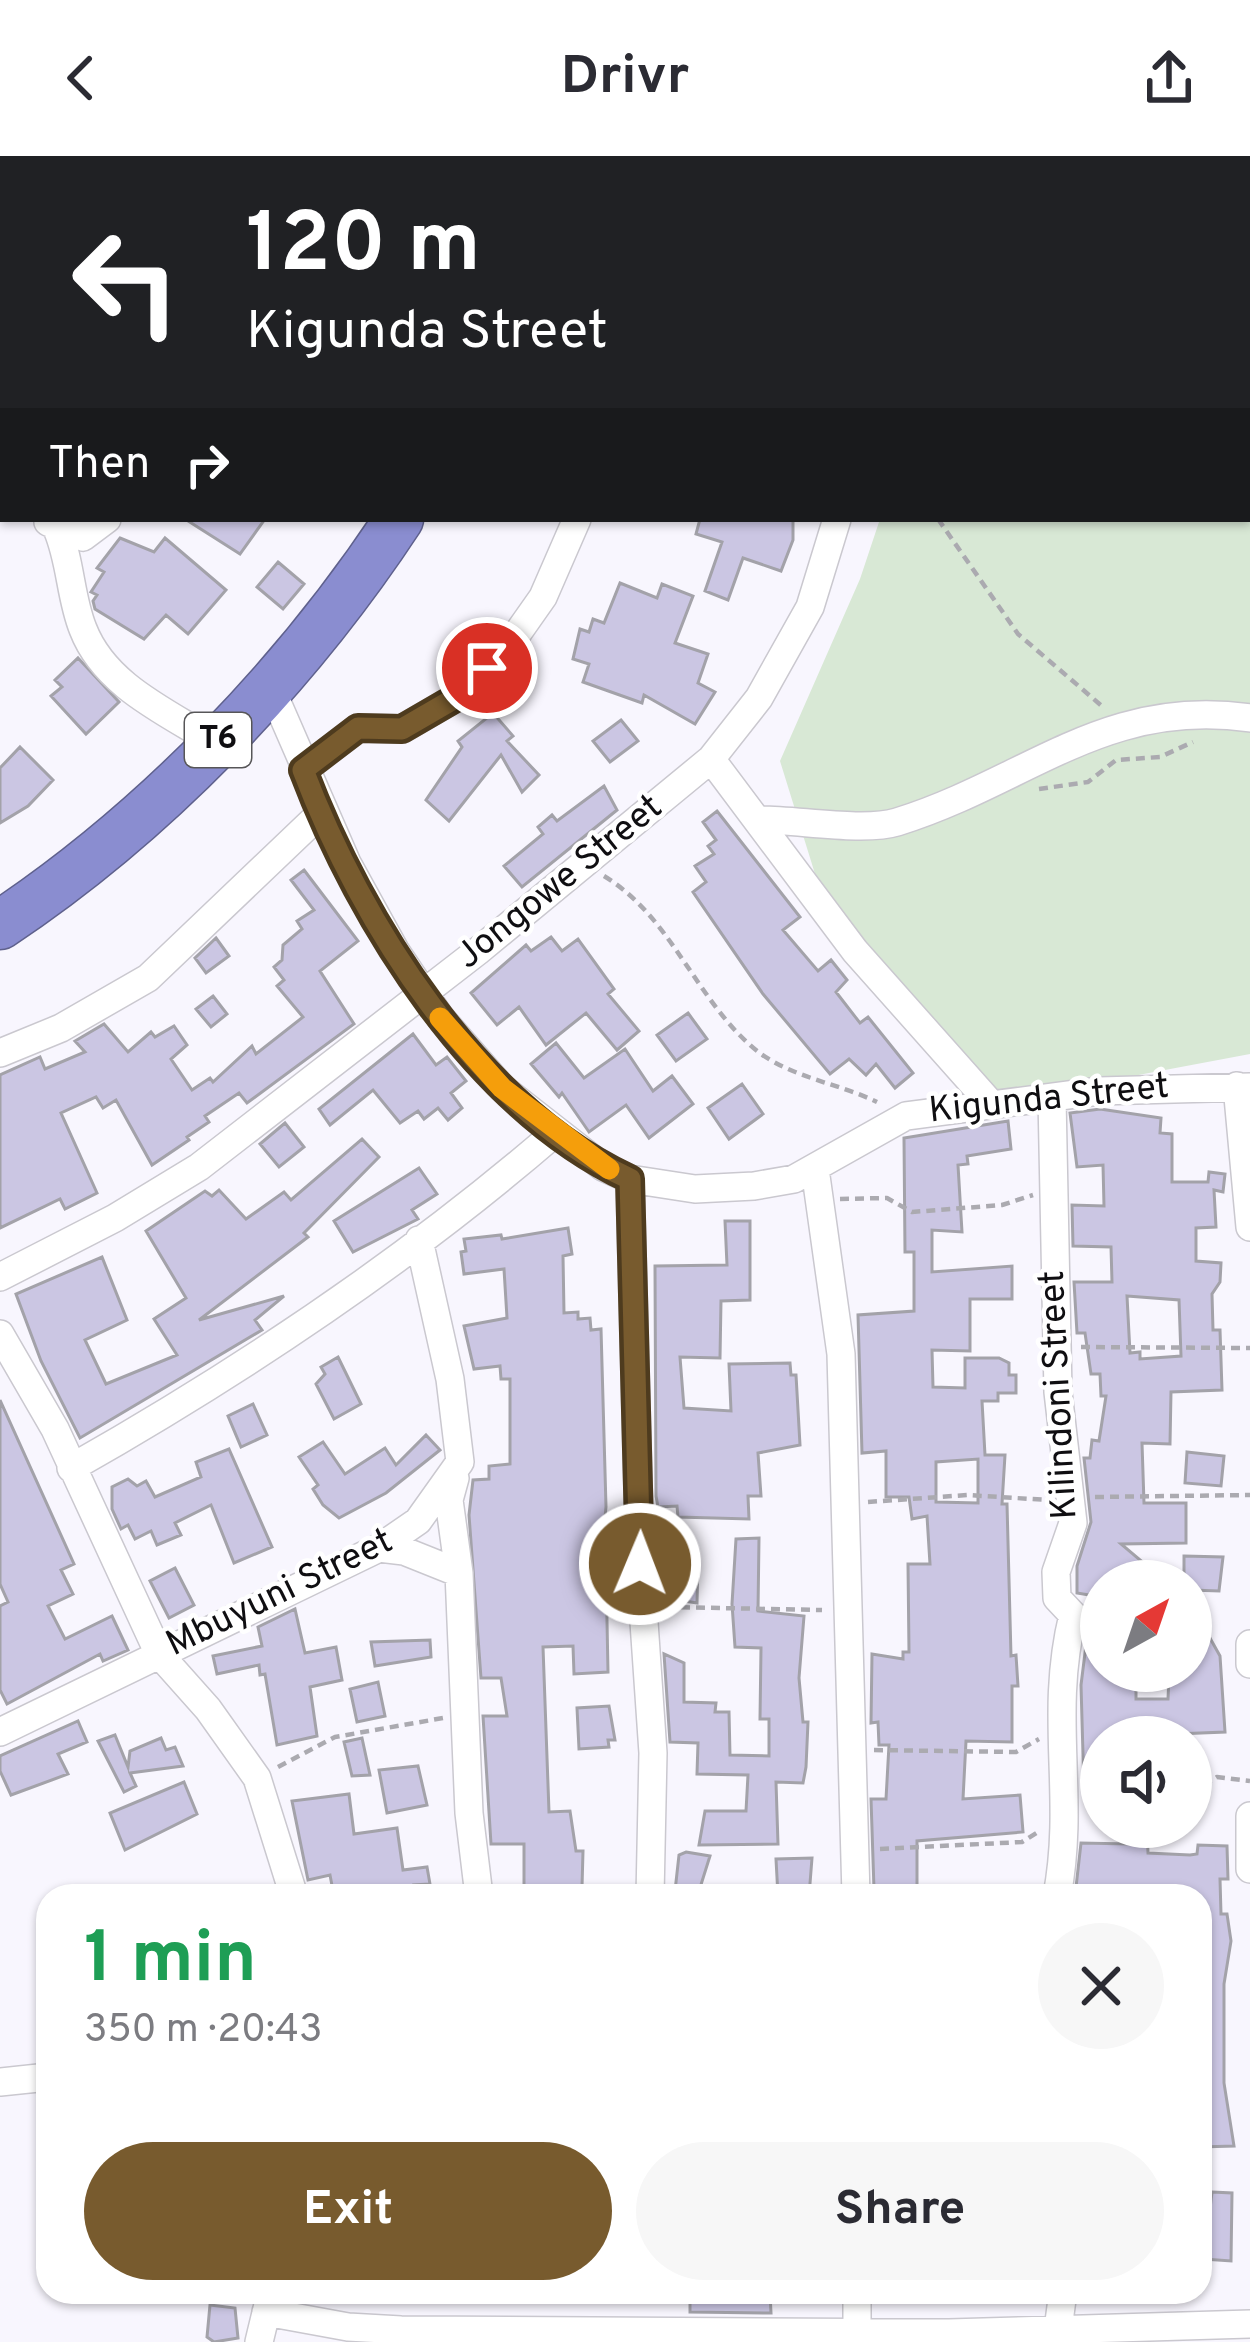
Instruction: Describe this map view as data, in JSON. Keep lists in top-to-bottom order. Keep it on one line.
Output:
{"streets":{"highway":["T6"],"street":["Jongowe Street","Kigunda Street","Kilindoni Street","Mbuyuni Street"]},"crossings":[["T6","Kigunda Street"],["Jongowe Street","Kigunda Street"],["Kigunda Street","Kilindoni Street"]],"north":"top right","page":{"header":"Drivr","turn":["120 m","Kigunda Street"],"then":"Then","heading":["1 min","350 m · 20:43"],"buttons":["Exit","Share"]}}
